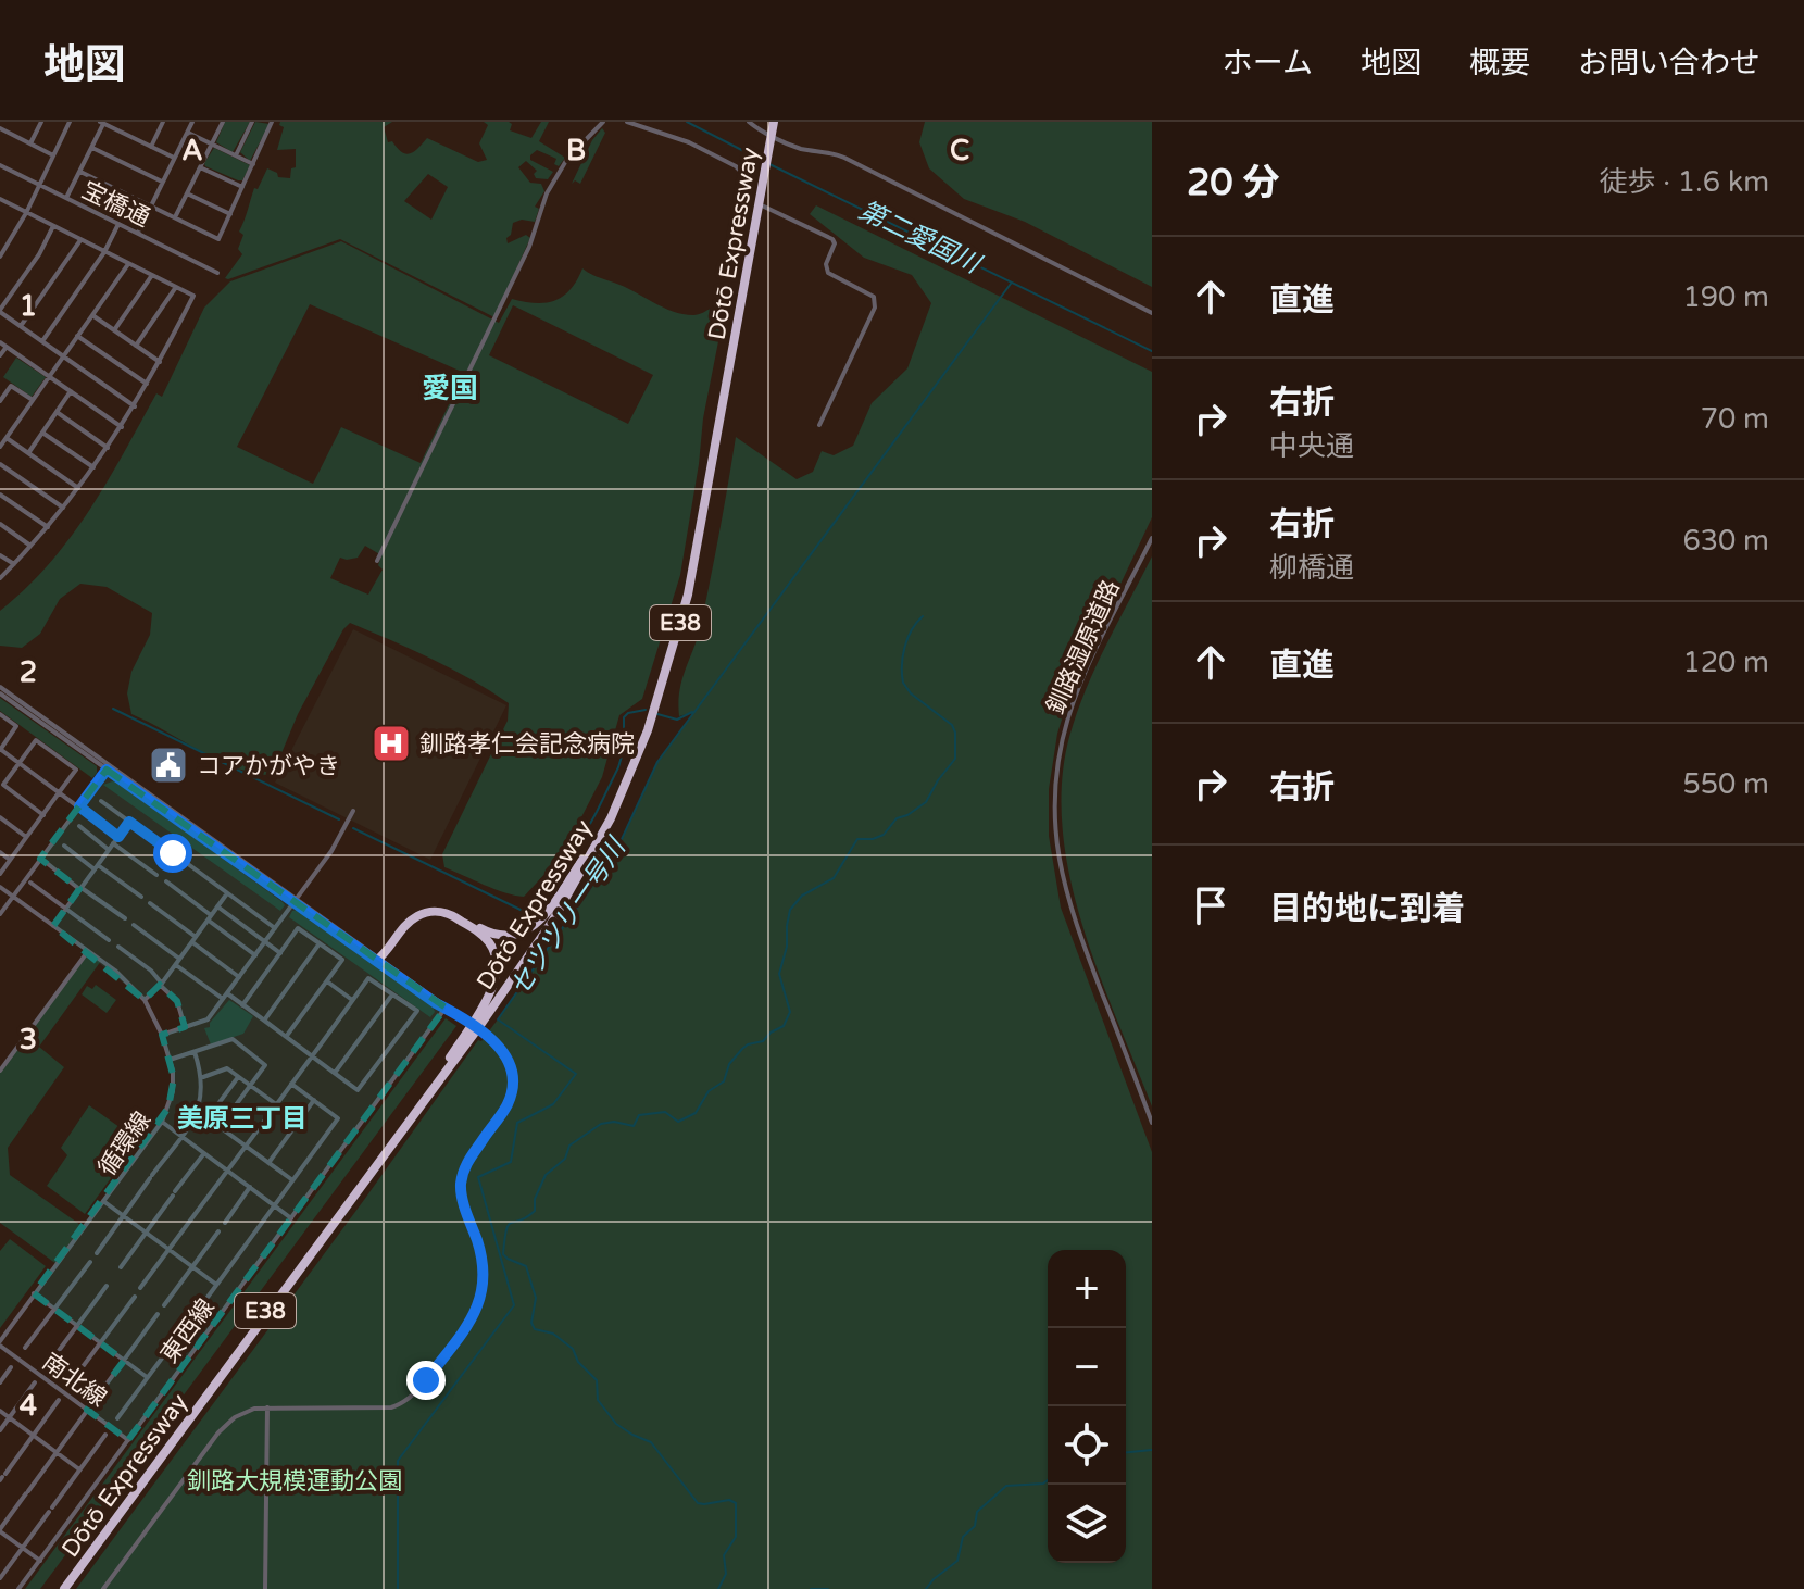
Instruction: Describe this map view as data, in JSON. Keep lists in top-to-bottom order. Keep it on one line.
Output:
{"streets":{"highway":["Dōtō Expressway","E38"],"street":["宝橋通","釧路湿原道路","循環線","東西線","南北線"]},"crossings":[["循環線","南北線"],["東西線","南北線"]],"districts":["愛国","美原三丁目"],"water":["第二愛国川","セツツリ一号川"],"parks":["釧路大規模運動公園"],"places":{"hospital":["釧路孝仁会記念病院"],"public building":["コアかがやき"]},"page":{"header":"地図","nav":["ホーム","地図","概要","お問い合わせ"],"heading":["20 分","徒歩 · 1.6 km"],"list":[["直進","190 m"],["右折","中央通","70 m"],["右折","柳橋通","630 m"],["直進","120 m"],["右折","550 m"],"目的地に到着"],"map_buttons":["+","−"]},"grid":{"columns":["A","B","C"],"rows":["1","2","3","4"]}}
